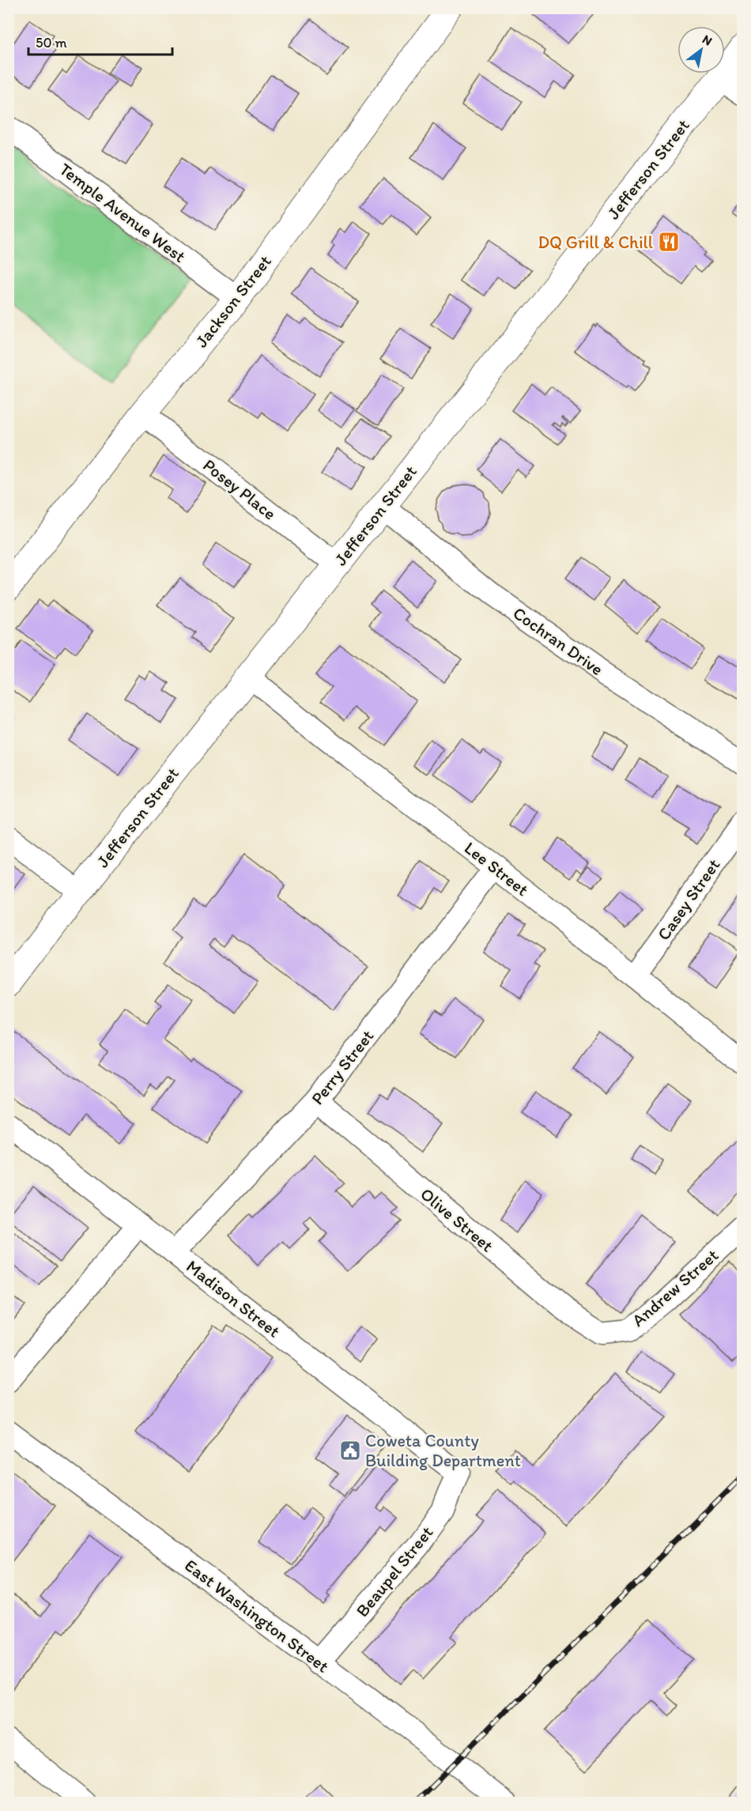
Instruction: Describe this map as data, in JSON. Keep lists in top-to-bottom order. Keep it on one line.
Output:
{"streets":{"main road":["Jefferson Street","Jackson Street"],"street":["Temple Avenue West","Posey Place","Cochran Drive","Lee Street","Casey Street","Perry Street","Olive Street","Andrew Street","Madison Street","Beaupel Street","East Washington Street"]},"crossings":[["Jefferson Street","Posey Place"],["Jefferson Street","Cochran Drive"],["Jefferson Street","Lee Street"],["Temple Avenue West","Jackson Street"],["Jackson Street","Posey Place"],["Lee Street","Casey Street"],["Lee Street","Perry Street"],["Perry Street","Olive Street"],["Perry Street","Madison Street"],["Olive Street","Andrew Street"],["Madison Street","Beaupel Street"],["Beaupel Street","East Washington Street"]],"places":{"restaurant":["DQ Grill & Chill"],"public building":["Coweta County Building Department"]},"scale_bar":"50 m","north":"top right"}
